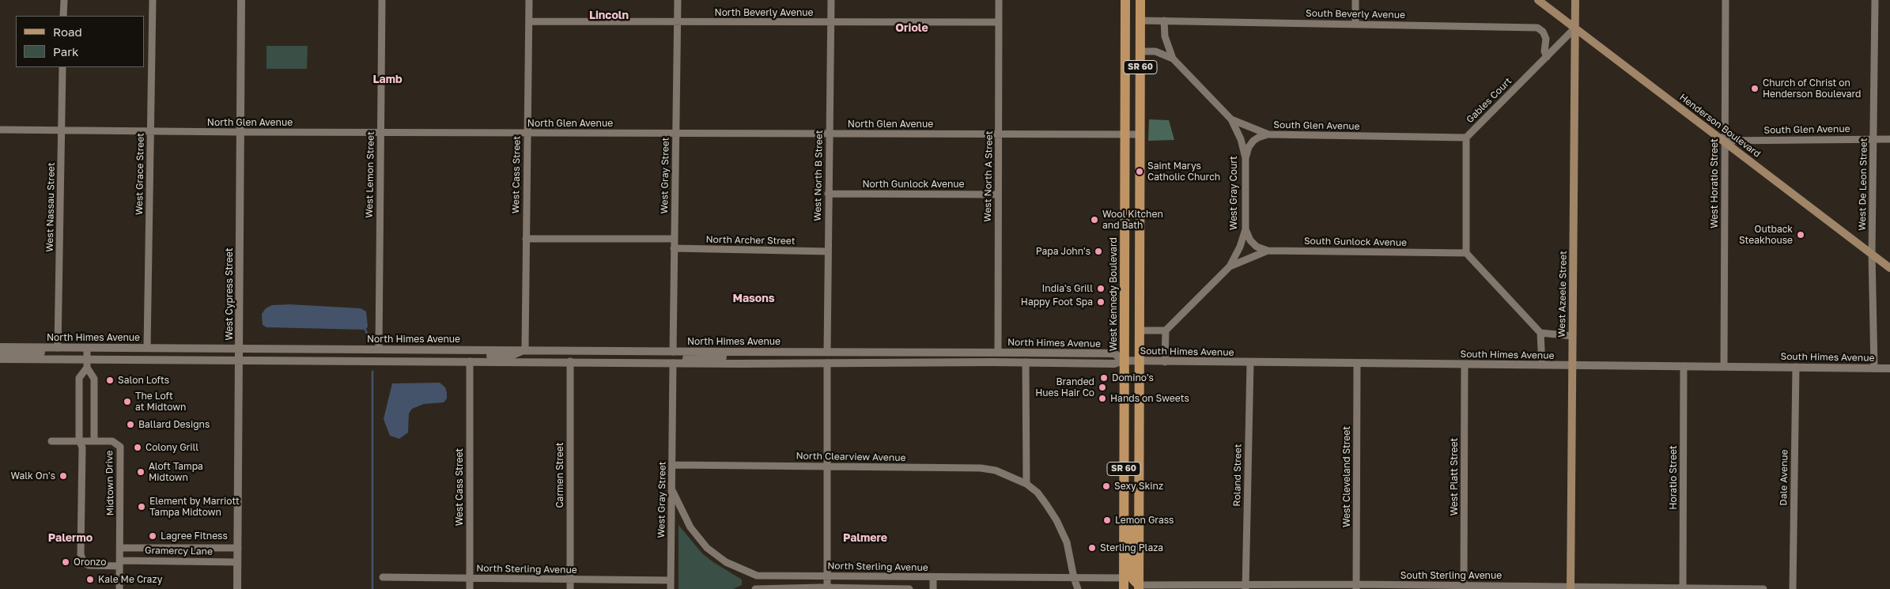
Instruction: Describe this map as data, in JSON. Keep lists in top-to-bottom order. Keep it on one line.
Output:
{"streets":{"main road":["SR 60","Henderson Boulevard","West Kennedy Boulevard","West Azeele Street"],"street":["North Beverly Avenue","South Beverly Avenue","Gables Court","North Glen Avenue","South Glen Avenue","West Grace Street","West Lemon Street","West Cass Street","West Gray Street","West North B Street","West North A Street","West Horatio Street","North Gunlock Avenue","West De Leon Street","West Gray Court","West Nassau Street","North Archer Street","South Gunlock Avenue","West Cypress Street","North Himes Avenue","South Himes Avenue","North Clearview Avenue","Carmen Street","Roland Street","West Cleveland Street","West Platt Street","Horatio Street","Dale Avenue","Midtown Drive","Gramercy Lane","North Sterling Avenue","South Sterling Avenue"]},"crossings":[["North Beverly Avenue","West Cass Street"],["North Beverly Avenue","West Gray Street"],["North Beverly Avenue","West North B Street"],["North Beverly Avenue","West North A Street"],["South Beverly Avenue","SR 60"],["South Beverly Avenue","Gables Court"],["South Beverly Avenue","South Glen Avenue"],["SR 60","North Glen Avenue"],["SR 60","South Glen Avenue"],["SR 60","South Himes Avenue"],["SR 60","South Sterling Avenue"],["Gables Court","South Glen Avenue"],["Gables Court","Henderson Boulevard"],["Gables Court","South Gunlock Avenue"],["Gables Court","West Azeele Street"],["North Glen Avenue","West Grace Street"],["North Glen Avenue","West Lemon Street"],["North Glen Avenue","West Cass Street"],["North Glen Avenue","West Gray Street"],["North Glen Avenue","West North B Street"],["North Glen Avenue","West North A Street"],["North Glen Avenue","West Nassau Street"],["North Glen Avenue","West Cypress Street"],["North Glen Avenue","West Kennedy Boulevard"],["South Glen Avenue","Henderson Boulevard"],["South Glen Avenue","West Horatio Street"],["South Glen Avenue","West De Leon Street"],["South Glen Avenue","West Gray Court"],["Henderson Boulevard","West Horatio Street"],["Henderson Boulevard","West De Leon Street"],["Henderson Boulevard","West Azeele Street"],["West Grace Street","North Himes Avenue"],["West Lemon Street","North Himes Avenue"],["West Cass Street","North Himes Avenue"],["West Cass Street","North Sterling Avenue"],["West Gray Street","North Archer Street"],["West Gray Street","North Himes Avenue"],["West Gray Street","North Clearview Avenue"],["West Gray Street","North Sterling Avenue"],["West North B Street","North Gunlock Avenue"],["West North B Street","North Archer Street"],["West North B Street","North Himes Avenue"],["West North A Street","North Gunlock Avenue"],["West North A Street","North Himes Avenue"],["West Horatio Street","South Himes Avenue"],["West De Leon Street","South Himes Avenue"],["West Gray Court","South Gunlock Avenue"],["West Nassau Street","North Himes Avenue"],["West Cypress Street","North Himes Avenue"],["West Cypress Street","Gramercy Lane"],["West Kennedy Boulevard","North Himes Avenue"],["West Kennedy Boulevard","South Himes Avenue"],["West Kennedy Boulevard","North Sterling Avenue"],["West Azeele Street","South Himes Avenue"],["West Azeele Street","South Sterling Avenue"],["North Himes Avenue","South Himes Avenue"],["North Himes Avenue","Carmen Street"],["South Himes Avenue","Roland Street"],["South Himes Avenue","West Cleveland Street"],["South Himes Avenue","West Platt Street"],["South Himes Avenue","Horatio Street"],["South Himes Avenue","Dale Avenue"],["Carmen Street","North Sterling Avenue"],["Roland Street","South Sterling Avenue"],["West Cleveland Street","South Sterling Avenue"],["West Platt Street","South Sterling Avenue"],["Horatio Street","South Sterling Avenue"],["Midtown Drive","Gramercy Lane"]],"districts":["Lincoln","Oriole","Lamb","Masons","Palermo","Palmere"],"places":["Church of Christ on Henderson Boulevard","Saint Marys Catholic Church","Wool Kitchen and Bath","Outback Steakhouse","Papa John's","India's Grill","Happy Foot Spa","Domino's","Salon Lofts","Branded Hues Hair Co","Hands on Sweets","The Loft at Midtown","Ballard Designs","Colony Grill","Aloft Tampa Midtown","Walk On's","Sexy Skinz","Element by Marriott Tampa Midtown","Lemon Grass","Lagree Fitness","Sterling Plaza","Oronzo","Kale Me Crazy"],"legend":["Road","Park"]}
